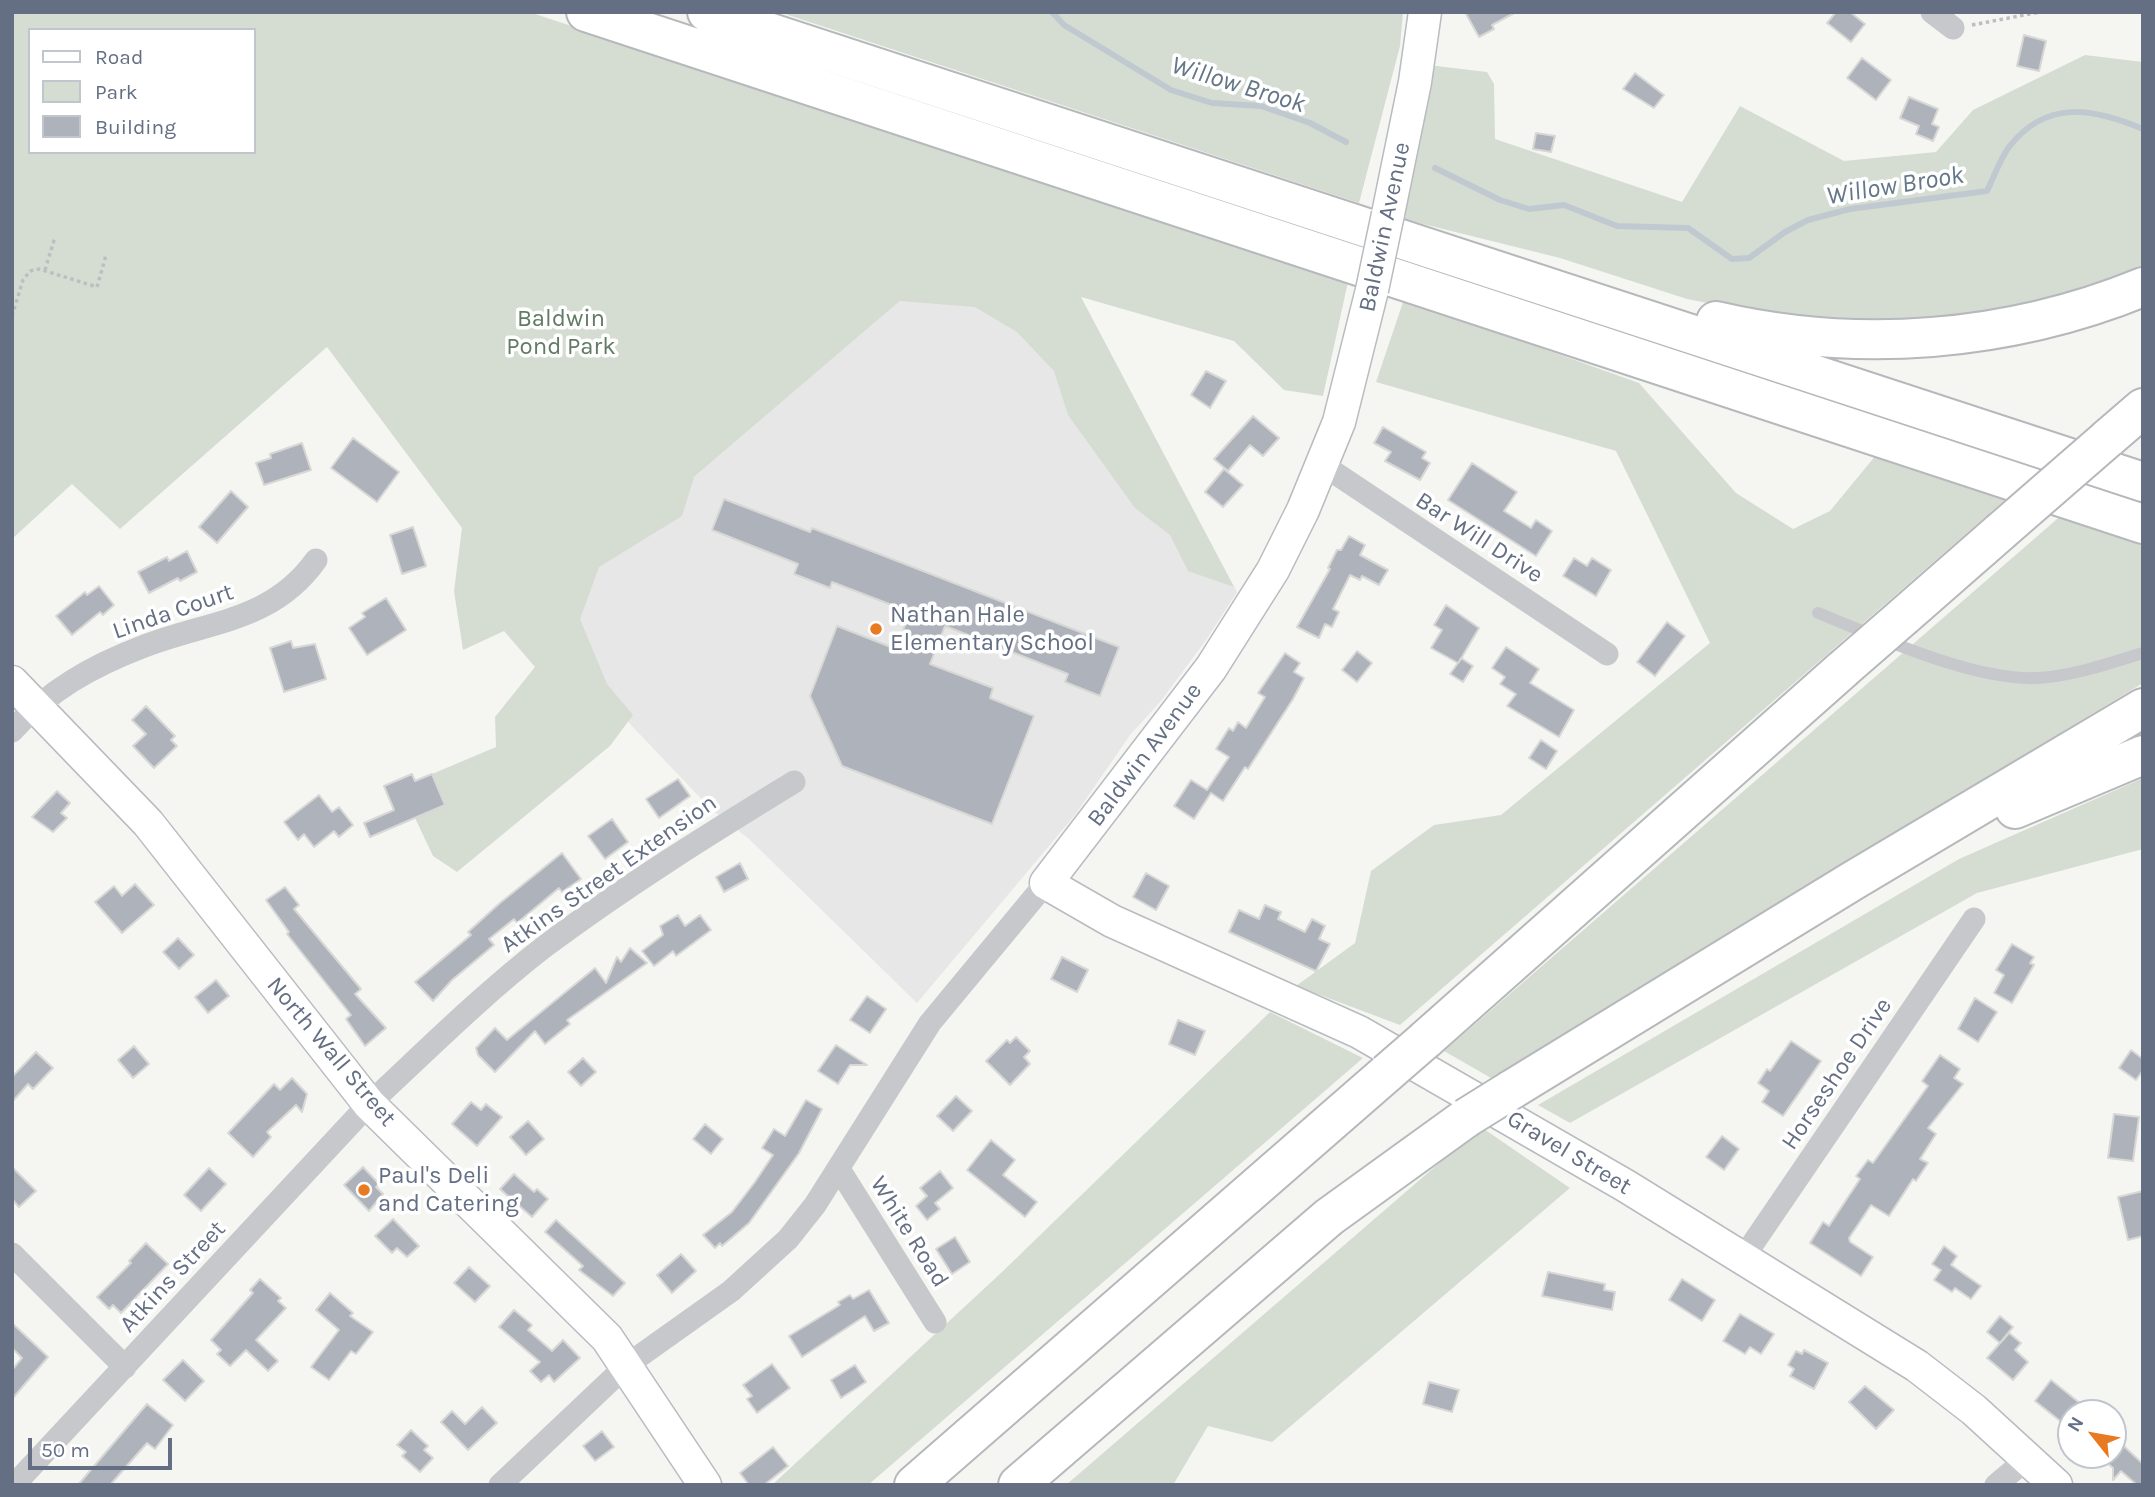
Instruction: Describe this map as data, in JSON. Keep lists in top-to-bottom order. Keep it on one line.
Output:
{"streets":{"street":["Baldwin Avenue","Bar Will Drive","Linda Court","Atkins Street Extension","North Wall Street","Horseshoe Drive","Gravel Street","White Road","Atkins Street"]},"crossings":[["Baldwin Avenue","Bar Will Drive"],["Baldwin Avenue","North Wall Street"],["Baldwin Avenue","Gravel Street"],["Baldwin Avenue","White Road"],["Linda Court","North Wall Street"],["Atkins Street Extension","North Wall Street"],["Atkins Street Extension","Atkins Street"],["North Wall Street","Atkins Street"],["Horseshoe Drive","Gravel Street"]],"water":["Willow Brook"],"parks":["Baldwin Pond Park"],"places":["Nathan Hale Elementary School","Paul's Deli and Catering"],"legend":["Road","Park","Building"],"scale_bar":"50 m","north":"top left"}
